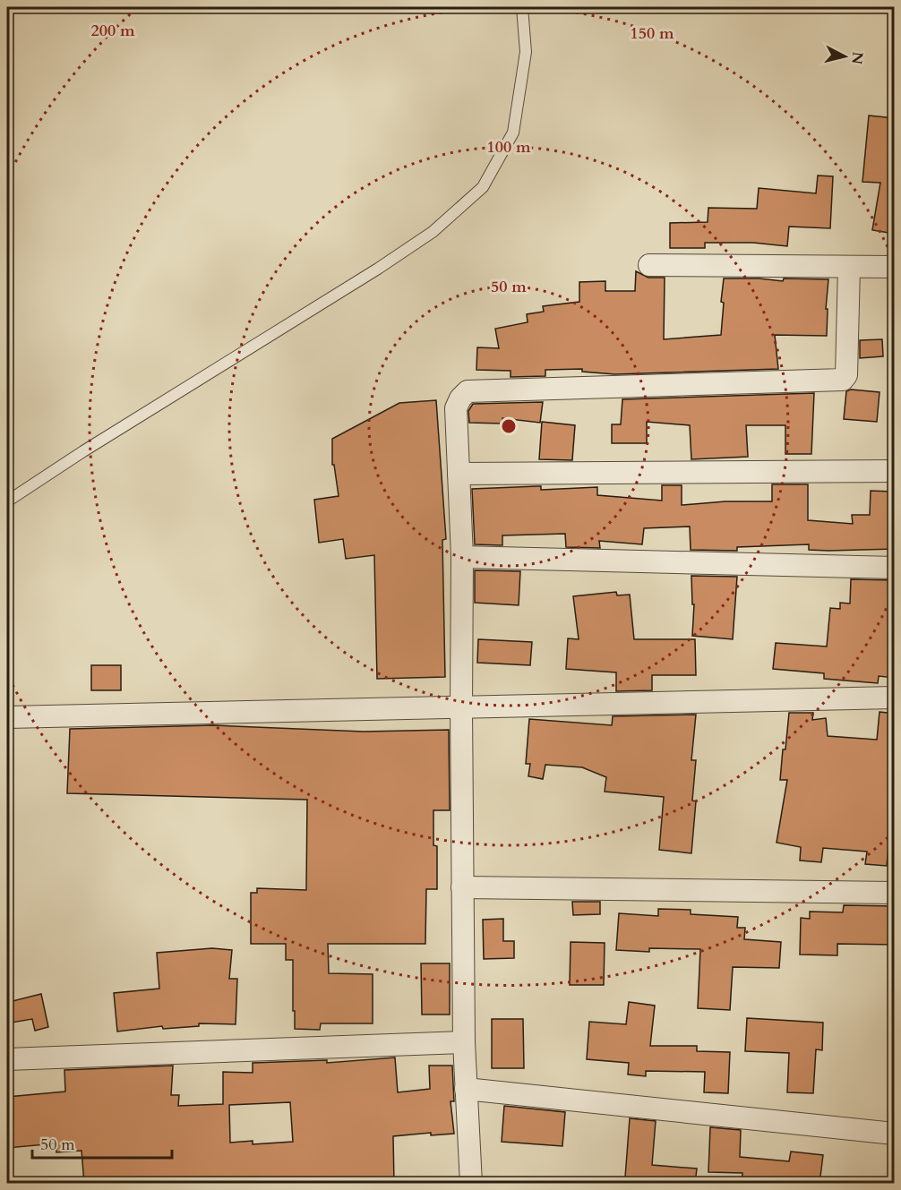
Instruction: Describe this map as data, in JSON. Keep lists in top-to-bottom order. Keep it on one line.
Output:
{"scale_bar":"50 m","north":"right","rings":["200 m","150 m","100 m","50 m"]}
